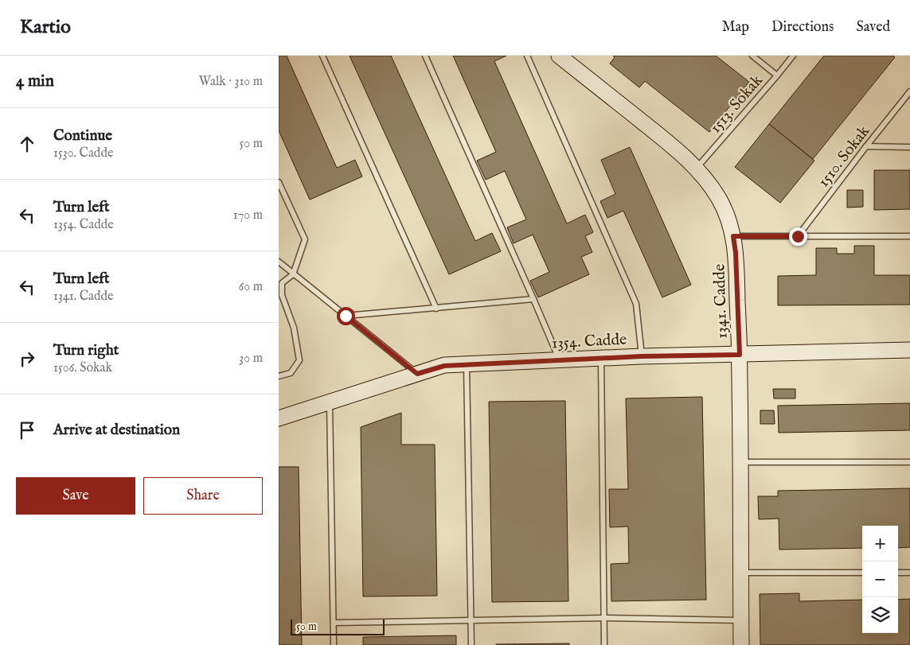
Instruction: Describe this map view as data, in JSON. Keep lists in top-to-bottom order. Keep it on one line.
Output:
{"streets":{"street":["1341. Cadde","1354. Cadde"],"lane":["1513. Sokak","1510. Sokak"]},"crossings":[["1513. Sokak","1341. Cadde"],["1341. Cadde","1354. Cadde"]],"scale_bar":"50 m","page":{"header":"Kartio","nav":["Map","Directions","Saved"],"heading":["4 min","Walk · 310 m"],"list":[["Continue","1530. Cadde","50 m"],["Turn left","1354. Cadde","170 m"],["Turn left","1341. Cadde","60 m"],["Turn right","1506. Sokak","30 m"],"Arrive at destination"],"buttons":["Save","Share"],"map_buttons":["+","−"],"scale":"50 m"}}
